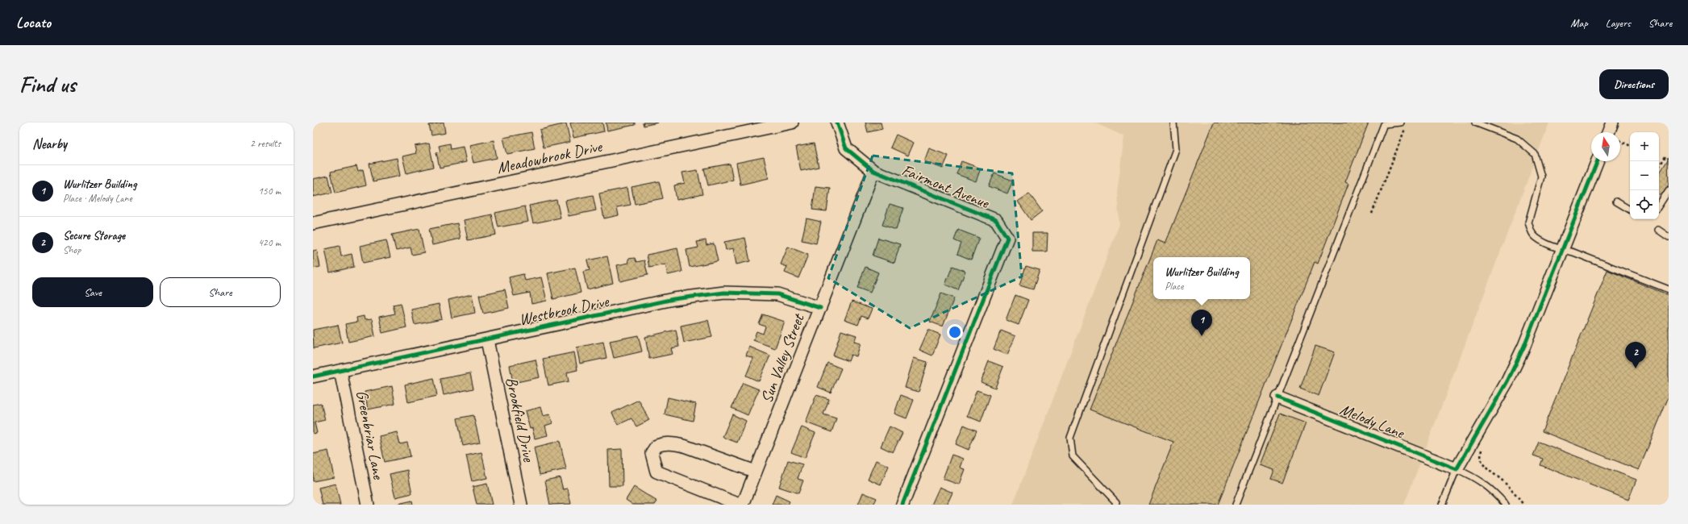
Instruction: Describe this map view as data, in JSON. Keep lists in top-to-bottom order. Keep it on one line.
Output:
{"streets":{"street":["Meadowbrook Drive","Fairmont Avenue","Westbrook Drive","Sun Valley Street","Brookfield Drive","Melody Lane","Greenbriar Lane"]},"crossings":[["Fairmont Avenue","Sun Valley Street"],["Westbrook Drive","Sun Valley Street"],["Westbrook Drive","Brookfield Drive"],["Westbrook Drive","Greenbriar Lane"]],"north":"top","page":{"header":"Locato","nav":["Map","Layers","Share"],"buttons":["Directions",["Save","Share"]],"title":"Find us","heading":["Nearby","2 results"],"map_buttons":["+","−"],"list":[{"mark":"1","name":"Wurlitzer Building","note":"Place · Melody Lane","value":"150 m"},{"mark":"2","name":"Secure Storage","note":"Shop","value":"420 m"}],"popup":["Wurlitzer Building","Place"],"pins":["1","2"]}}
